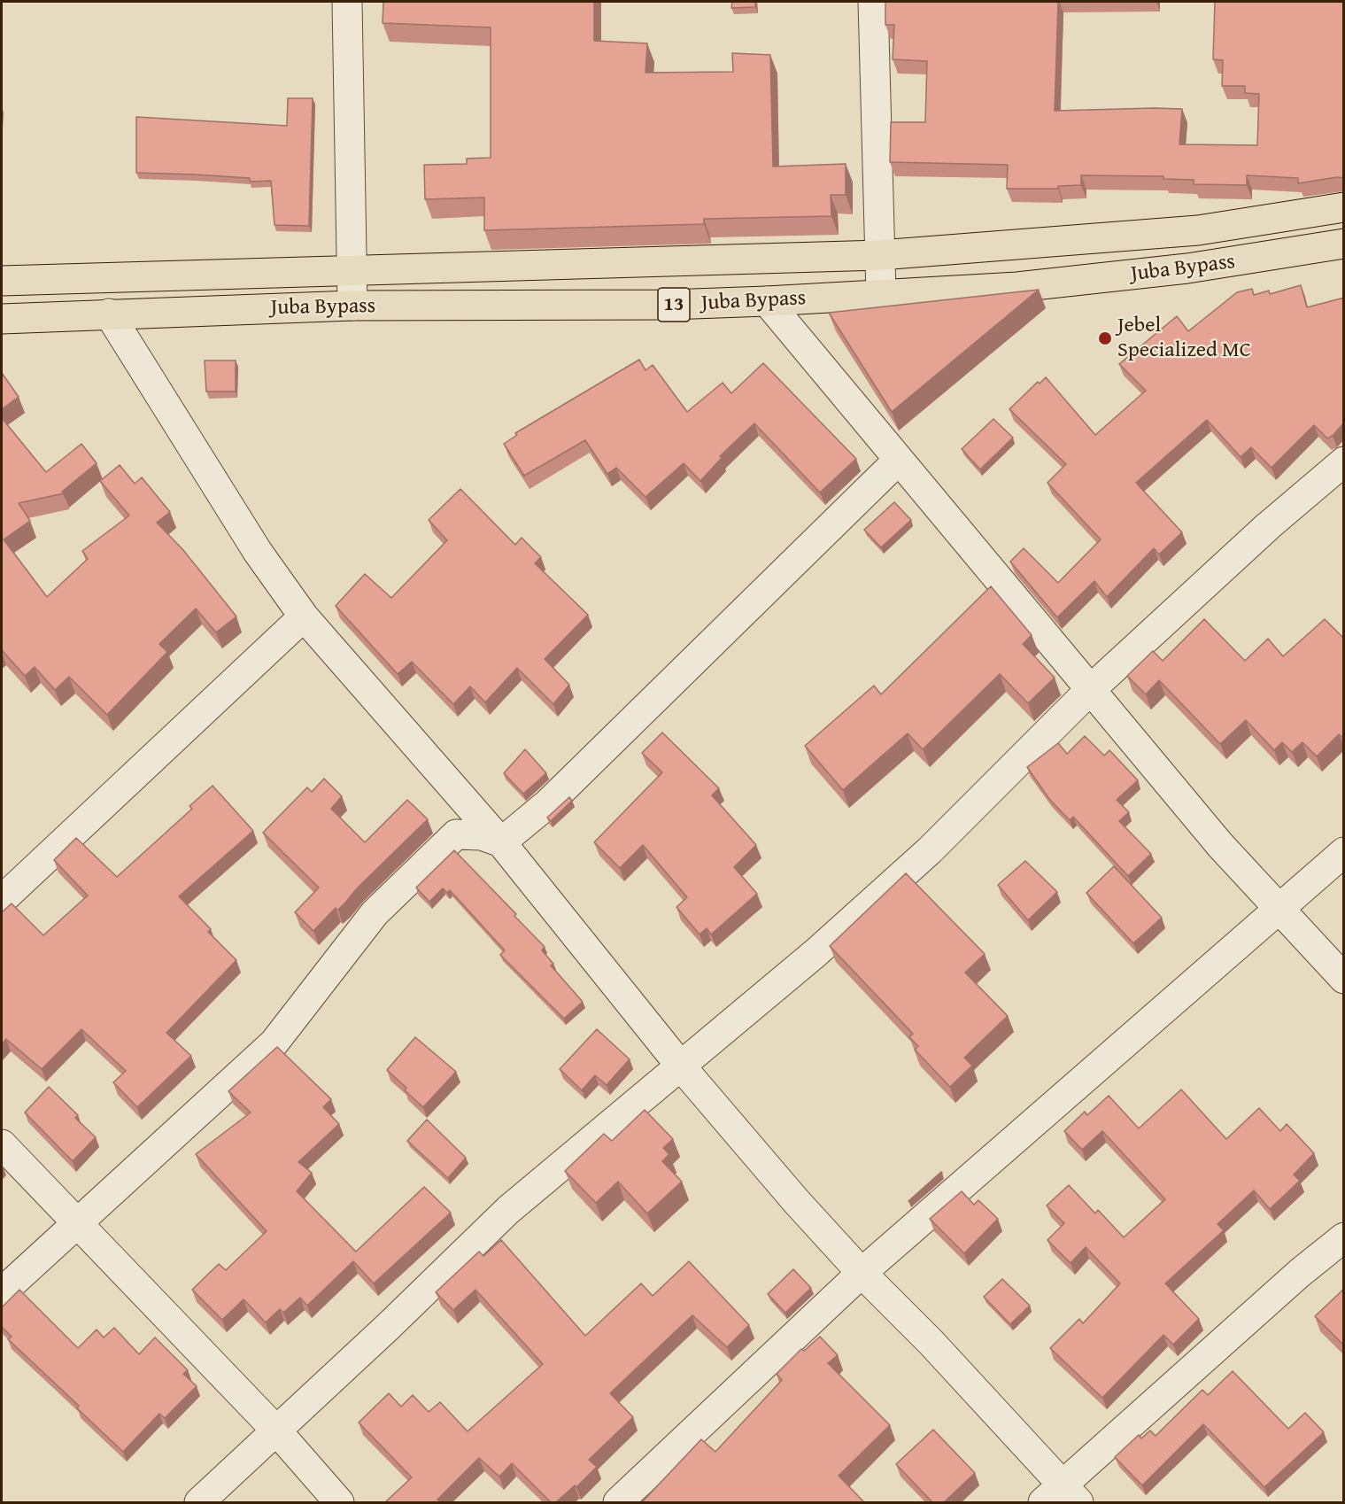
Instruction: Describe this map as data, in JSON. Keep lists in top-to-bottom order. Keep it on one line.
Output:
{"streets":{"main road":["Juba Bypass","13"]},"places":["Jebel Specialized MC"]}
